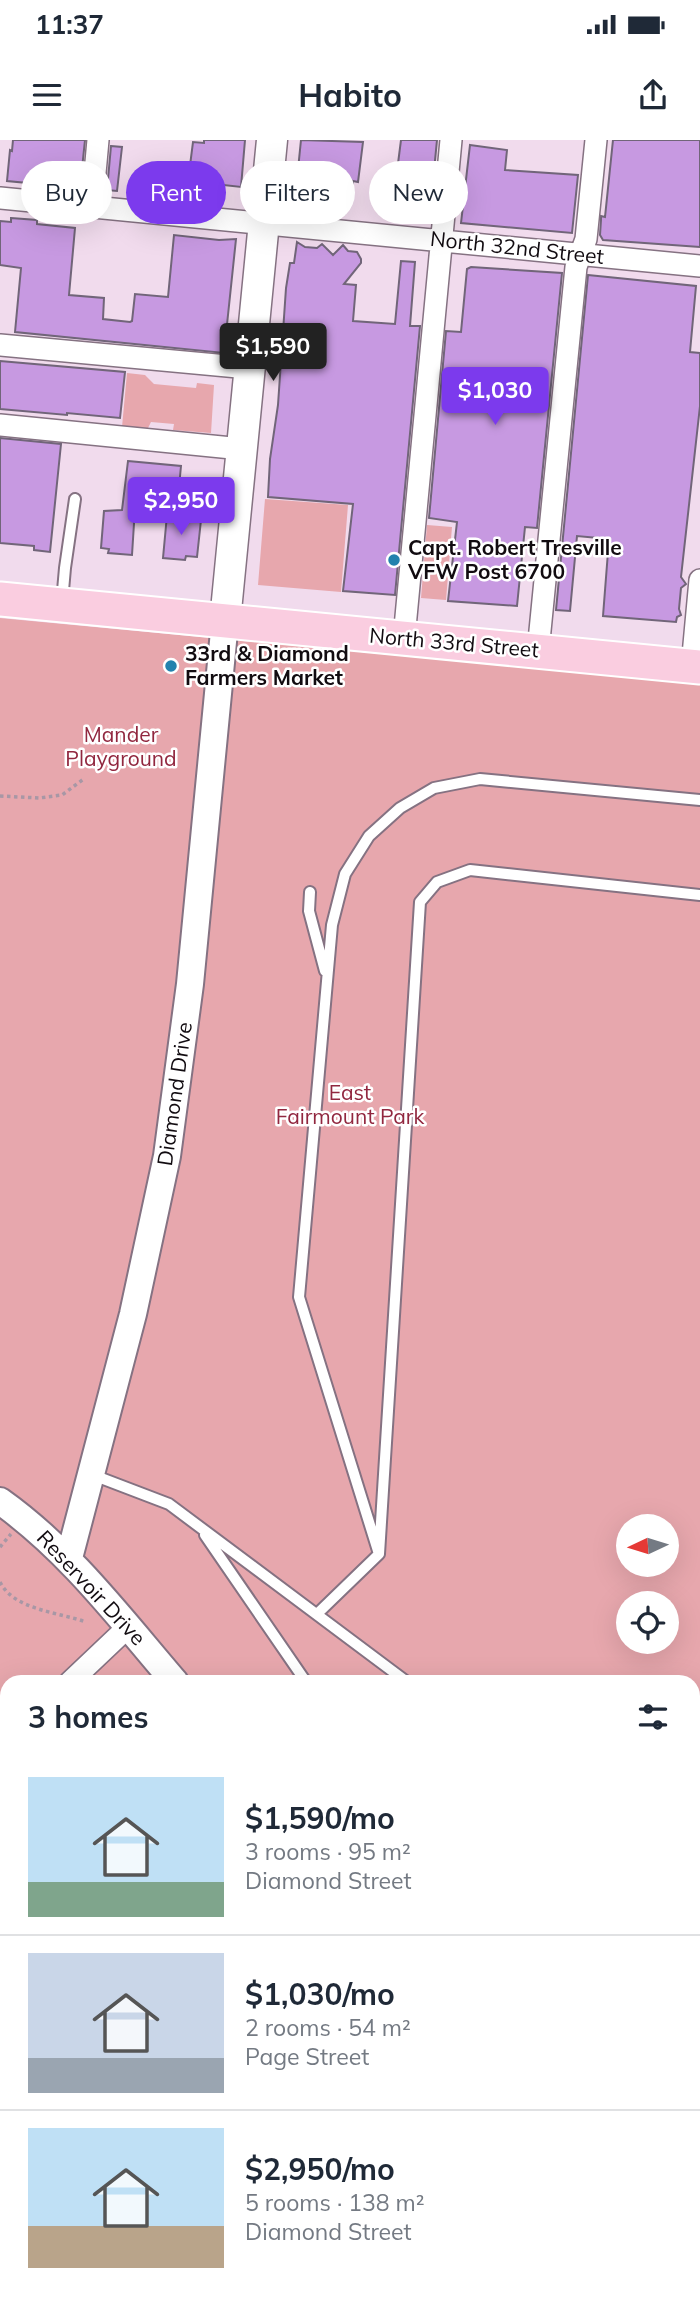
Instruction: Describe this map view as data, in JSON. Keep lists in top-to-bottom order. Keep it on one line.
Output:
{"streets":{"main road":["North 33rd Street"],"street":["North 32nd Street","Diamond Drive","Reservoir Drive"]},"crossings":[["North 33rd Street","Diamond Drive"],["Diamond Drive","Reservoir Drive"]],"parks":["Mander Playground","East Fairmount Park"],"places":["Capt. Robert Tresville VFW Post 6700","33rd & Diamond Farmers Market"],"north":"left","page":{"status":"11:37","header":"Habito","chip":["Buy","Rent","Filters","New"],"price":["$1,590","$1,030","$2,950"],"heading":"3 homes","list":[{"name":"$1,590/mo","note":"3 rooms · 95 m² · Diamond Street"},{"name":"$1,030/mo","note":"2 rooms · 54 m² · Page Street"},{"name":"$2,950/mo","note":"5 rooms · 138 m² · Diamond Street"}]}}
